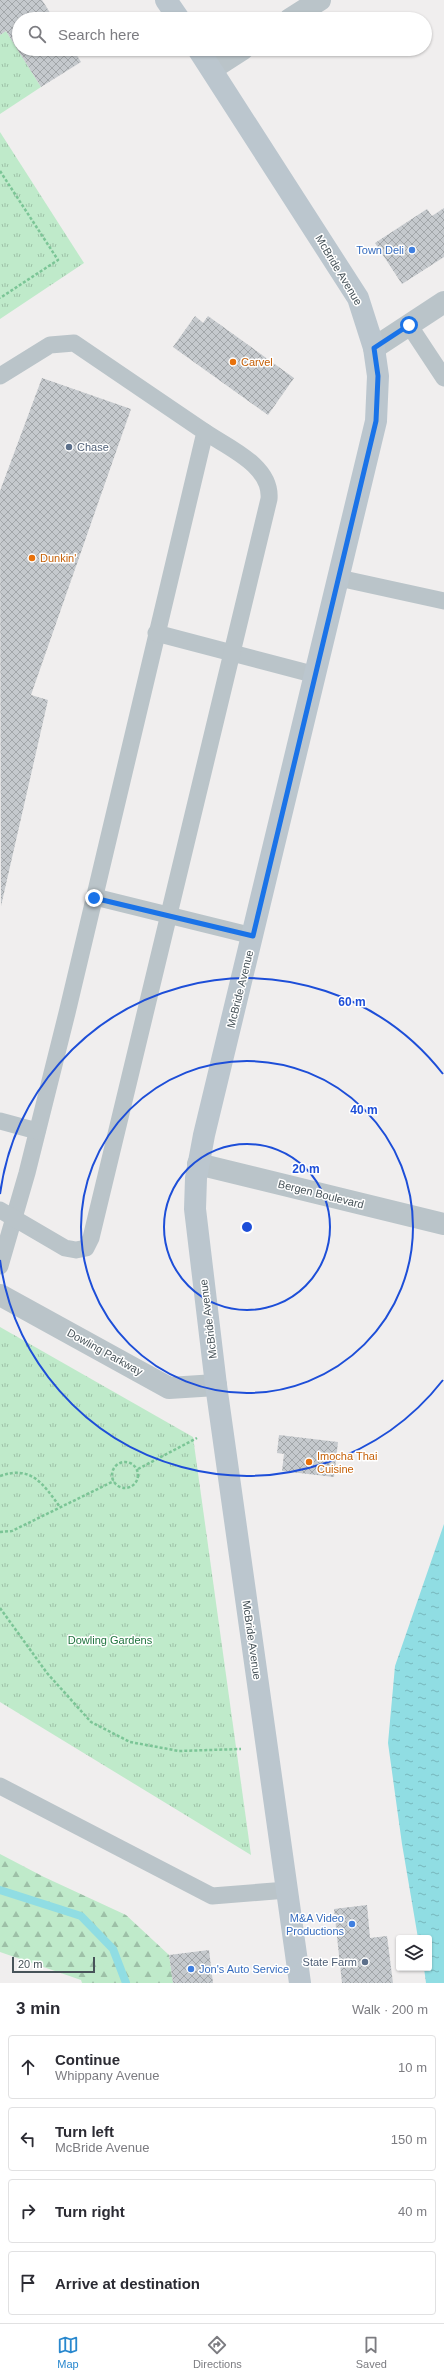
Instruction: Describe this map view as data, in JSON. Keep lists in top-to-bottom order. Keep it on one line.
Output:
{"streets":{"main road":["McBride Avenue"],"street":["Bergen Boulevard","Dowling Parkway"]},"crossings":[["McBride Avenue","Bergen Boulevard"],["McBride Avenue","Dowling Parkway"]],"parks":["Dowling Gardens"],"places":["Town Deli","Carvel","Chase","Dunkin'","Imocha Thai Cuisine","M&A Video Productions","State Farm","Jon's Auto Service"],"scale_bar":"20 m","page":{"search":"Search here","scale":"20 m","heading":["3 min","Walk · 200 m"],"list":[["Continue","Whippany Avenue","10 m"],["Turn left","McBride Avenue","150 m"],["Turn right","40 m"],"Arrive at destination"],"nav":["Map","Directions","Saved"]},"rings":["60 m","40 m","20 m"]}
